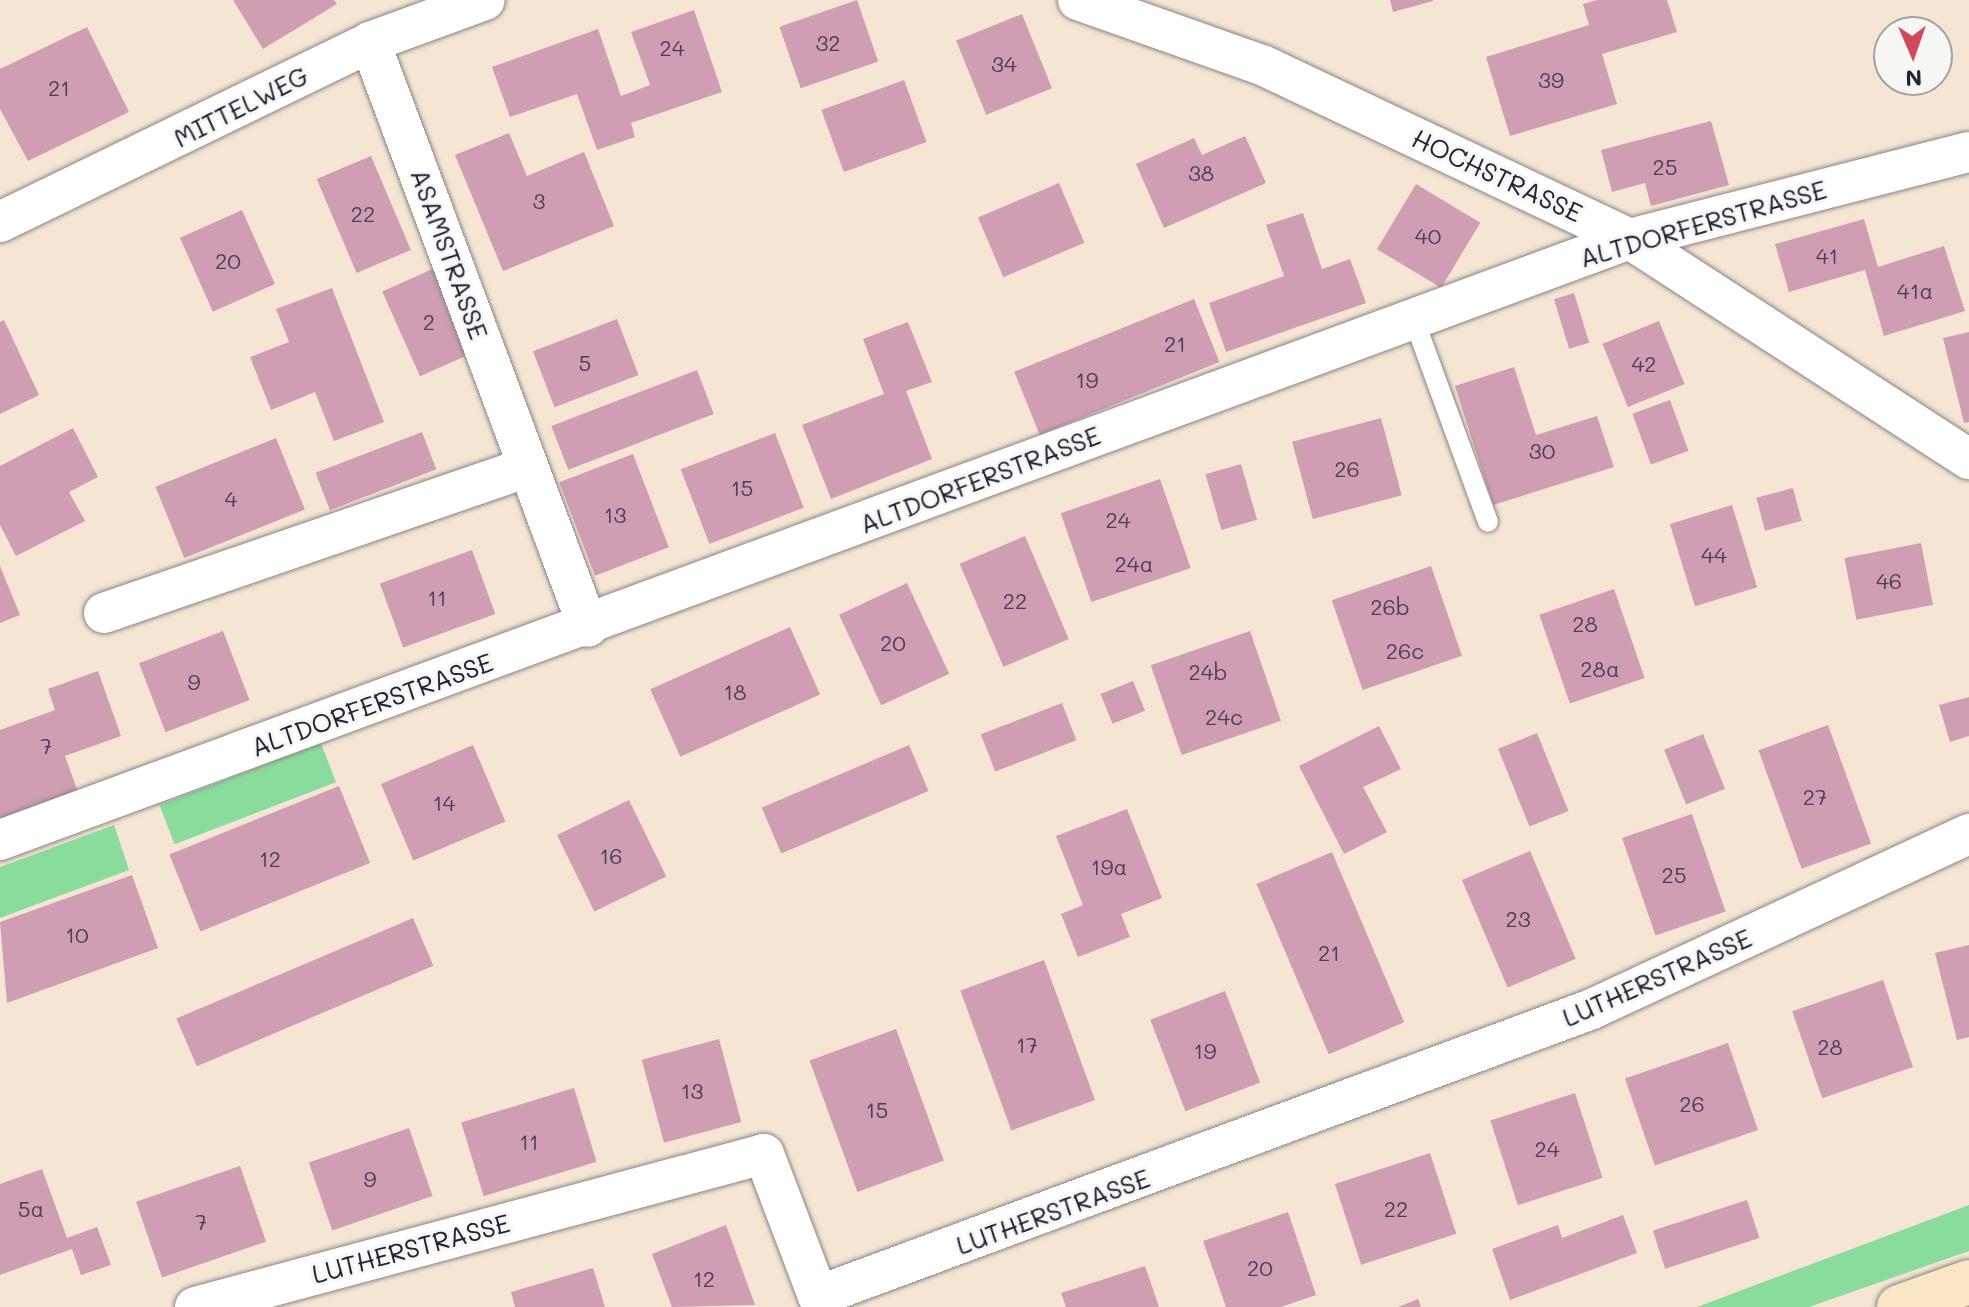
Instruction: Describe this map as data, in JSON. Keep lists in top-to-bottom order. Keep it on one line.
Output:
{"streets":{"street":["MITTELWEG","HOCHSTRASSE","ALTDORFERSTRASSE","ASAMSTRASSE","LUTHERSTRASSE"]},"crossings":[["MITTELWEG","ASAMSTRASSE"],["HOCHSTRASSE","ALTDORFERSTRASSE"],["ALTDORFERSTRASSE","ASAMSTRASSE"]],"house_numbers":["32","24","34","39","21","25","38","3","22","40","41","20","41a","2","21","5","42","19","30","26","15","4","13","24","44","24a","46","11","22","26b","28","20","26c","28a","24b","9","18","24c","7","27","14","16","12","19a","25","23","10","21","17","28","19","13","26","15","11","24","9","5a","22","7","20","12"],"north":"bottom"}
